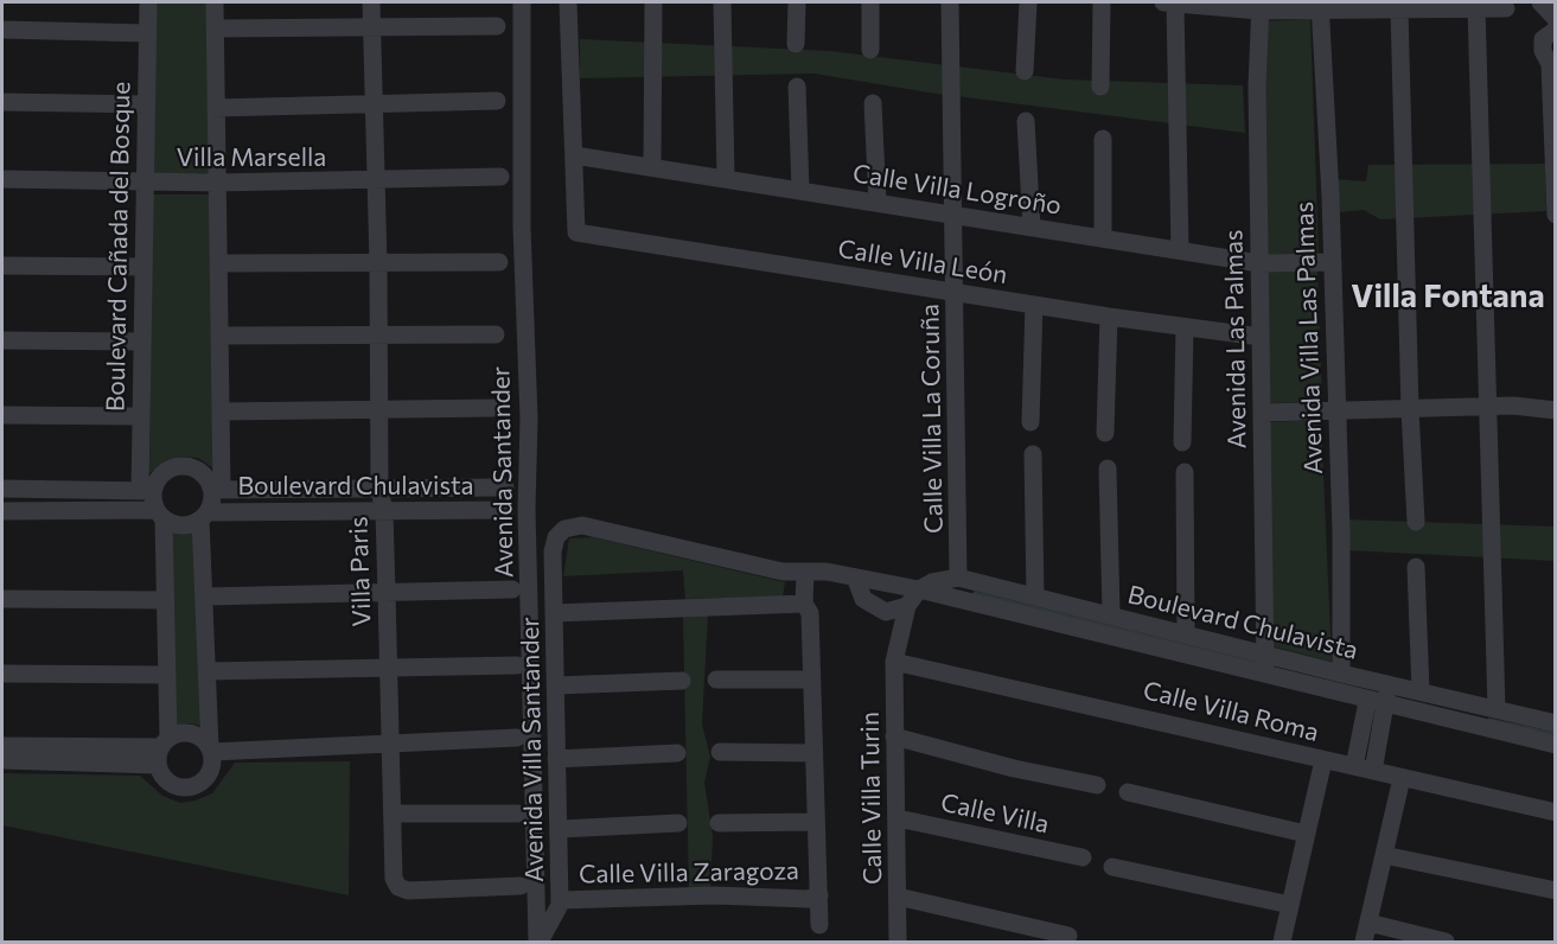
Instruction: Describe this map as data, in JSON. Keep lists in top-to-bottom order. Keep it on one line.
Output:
{"streets":{"street":["Villa Marsella","Calle Villa Logroño","Boulevard Cañada del Bosque","Calle Villa León","Avenida Villa Las Palmas","Avenida Las Palmas","Calle Villa La Coruña","Avenida Santander","Boulevard Chulavista","Villa Paris","Calle Villa Roma","Avenida Villa Santander","Calle Villa Turin","Calle Villa","Calle Villa Zaragoza"]},"crossings":[["Villa Marsella","Boulevard Cañada del Bosque"],["Villa Marsella","Villa Paris"],["Calle Villa Logroño","Calle Villa León"],["Calle Villa Logroño","Avenida Villa Las Palmas"],["Calle Villa Logroño","Avenida Las Palmas"],["Calle Villa Logroño","Calle Villa La Coruña"],["Boulevard Cañada del Bosque","Boulevard Chulavista"],["Calle Villa León","Avenida Las Palmas"],["Calle Villa León","Calle Villa La Coruña"],["Avenida Villa Las Palmas","Boulevard Chulavista"],["Avenida Las Palmas","Boulevard Chulavista"],["Calle Villa La Coruña","Boulevard Chulavista"],["Avenida Santander","Boulevard Chulavista"],["Avenida Santander","Avenida Villa Santander"],["Boulevard Chulavista","Villa Paris"],["Calle Villa Roma","Calle Villa Turin"],["Avenida Villa Santander","Calle Villa Zaragoza"],["Calle Villa Turin","Calle Villa"]],"districts":["Villa Fontana"]}
